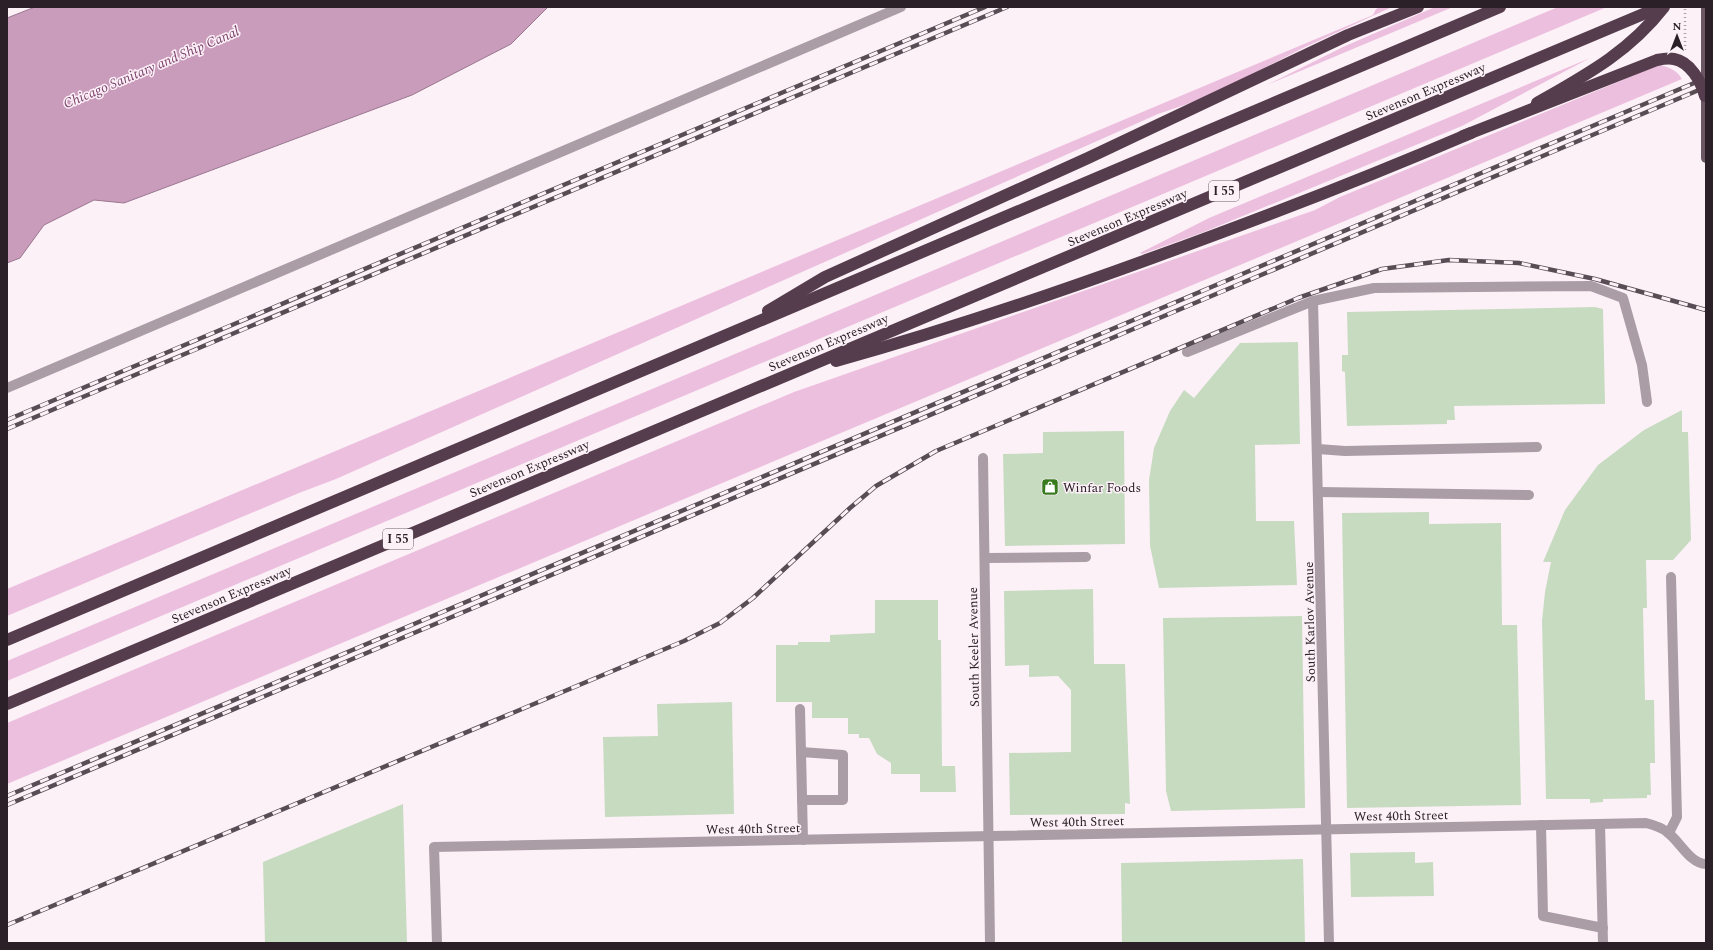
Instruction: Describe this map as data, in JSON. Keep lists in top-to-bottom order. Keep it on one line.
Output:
{"streets":{"highway":["Stevenson Expressway","I 55"],"street":["South Karlov Avenue","South Keeler Avenue","West 40th Street"]},"crossings":[["South Karlov Avenue","West 40th Street"],["South Keeler Avenue","West 40th Street"]],"water":["Chicago Sanitary and Ship Canal"],"places":{"shop":["Winfar Foods"]},"north":"top"}
